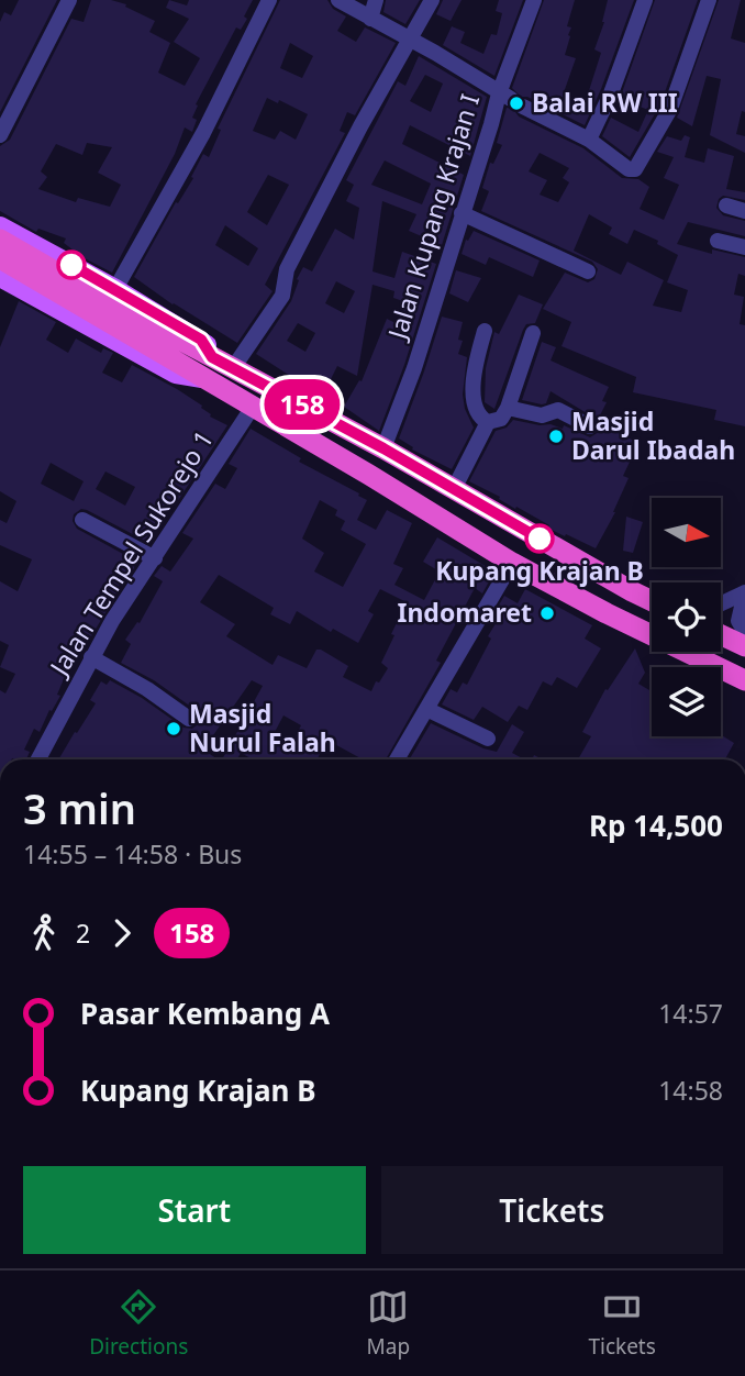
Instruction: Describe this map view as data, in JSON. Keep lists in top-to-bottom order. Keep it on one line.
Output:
{"streets":{"street":["Jalan Kupang Krajan I","Jalan Tempel Sukorejo 1"]},"places":["Balai RW III","Masjid Darul Ibadah","Kupang Krajan B","Indomaret","Masjid Nurul Falah"],"lines":["bus line 158"],"north":"right","page":{"on_map":"158","heading":["3 min","14:55 – 14:58 · Bus","Rp 14,500"],"legs":["2","158"],"list":[{"name":"Pasar Kembang A","value":"14:57"},{"name":"Kupang Krajan B","value":"14:58"}],"buttons":["Start","Tickets"],"tabs":["Directions","Map","Tickets"]}}
